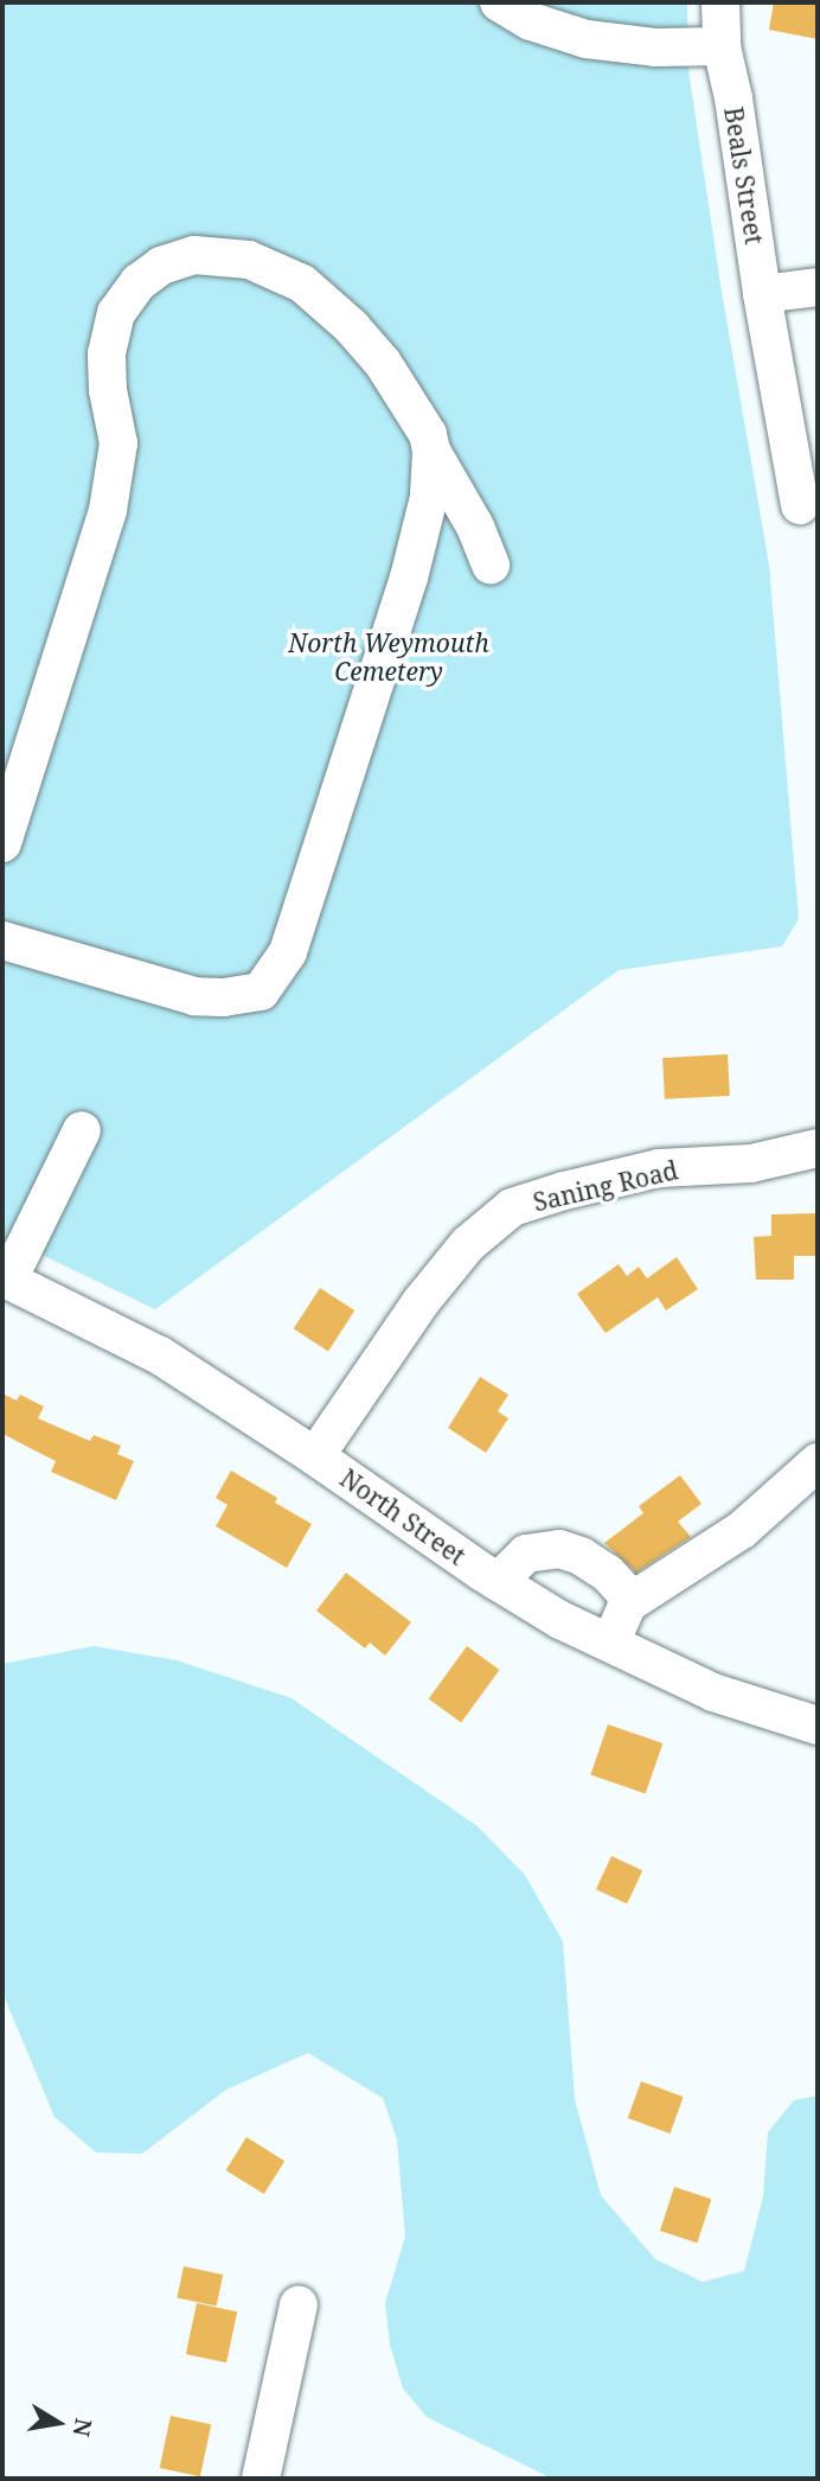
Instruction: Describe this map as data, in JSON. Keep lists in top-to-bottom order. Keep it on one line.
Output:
{"streets":{"street":["Beals Street","Saning Road","North Street"]},"crossings":[["Saning Road","North Street"]],"parks":["North Weymouth Cemetery"],"north":"right"}
